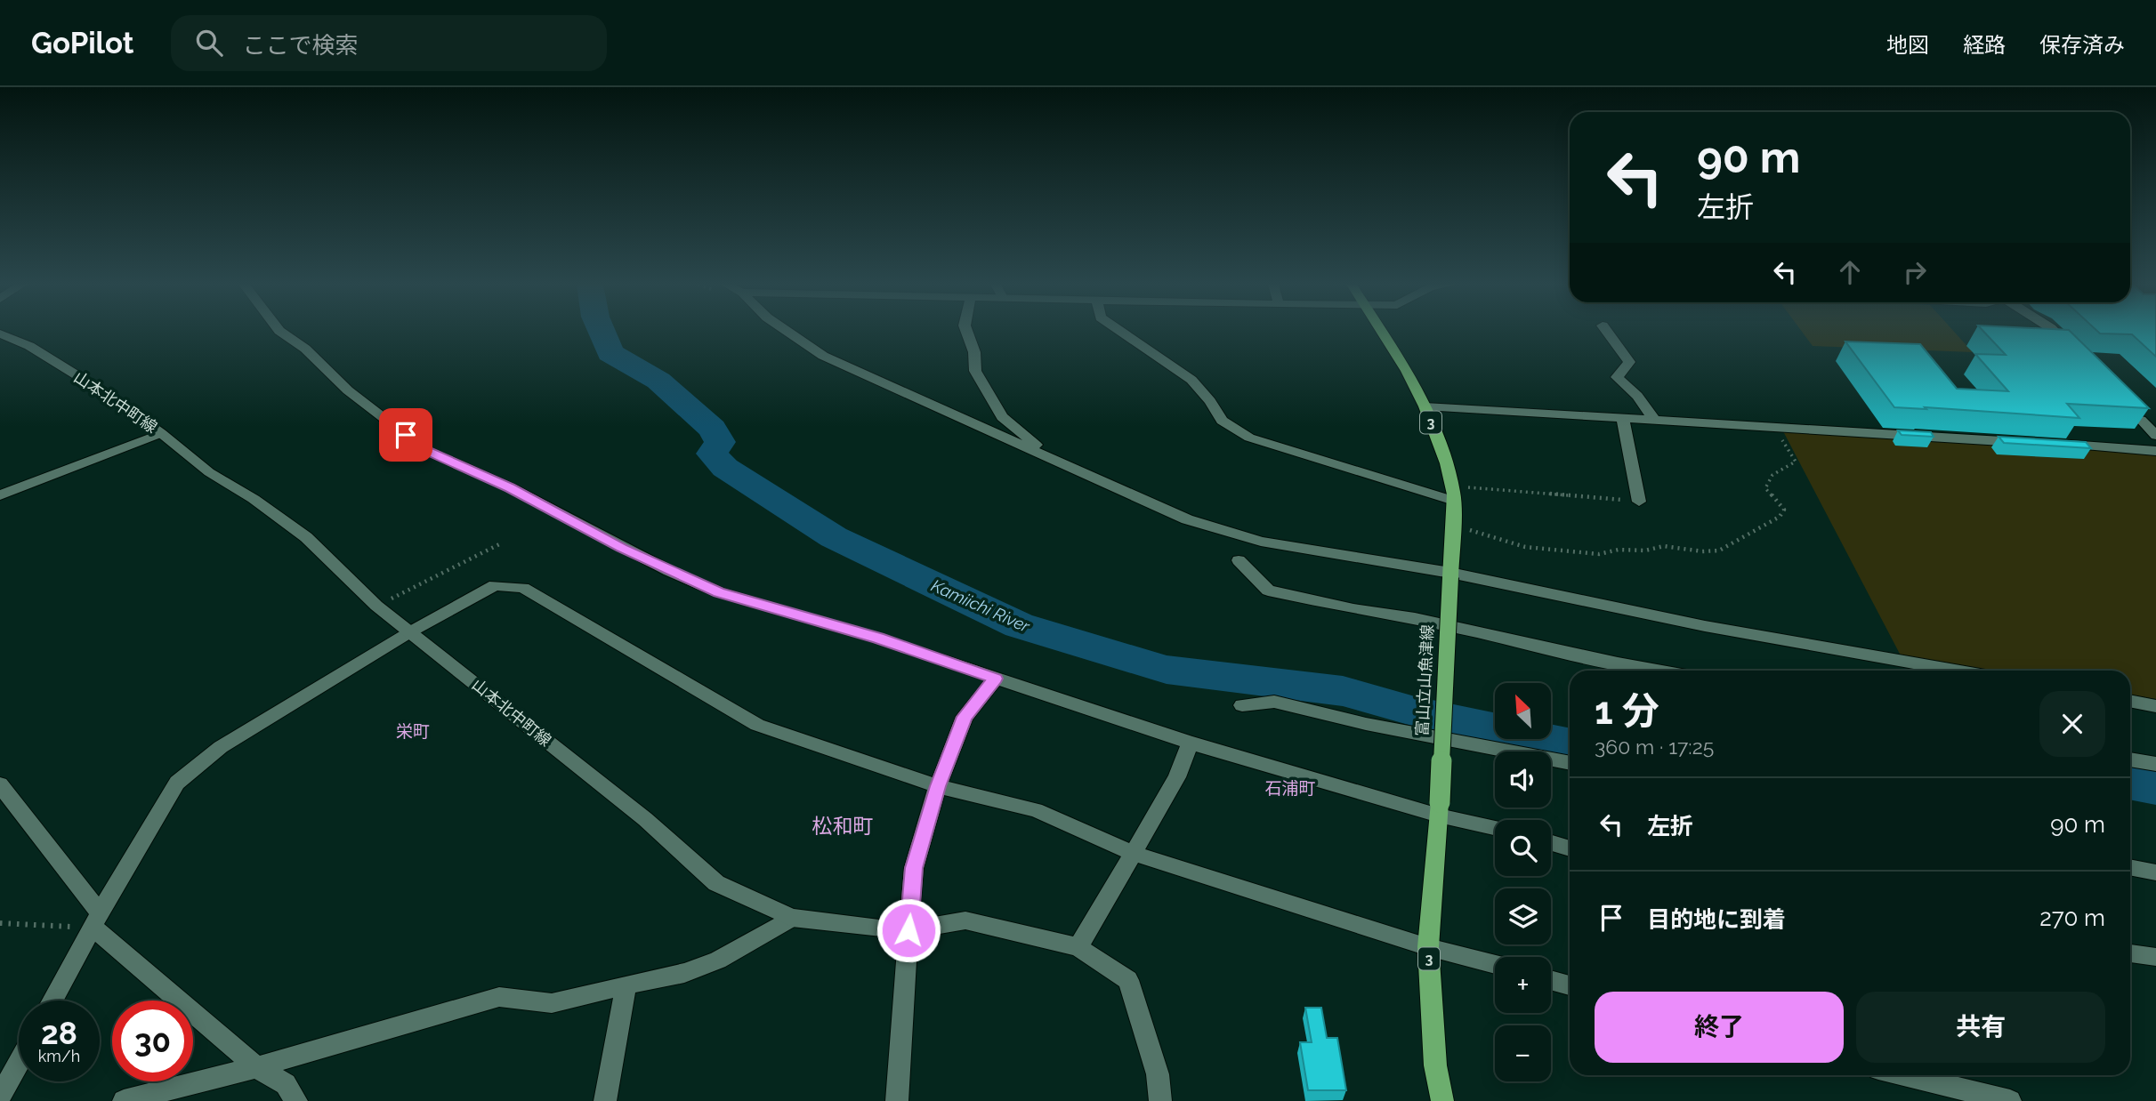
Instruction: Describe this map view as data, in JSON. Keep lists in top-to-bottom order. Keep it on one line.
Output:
{"streets":{"main road":["3","富山立山魚津線"],"street":["山本北中町線"]},"districts":["栄町","石浦町","松和町"],"water":["Kamiichi River"],"north":"top left","page":{"header":"GoPilot","search":"ここで検索","nav":["地図","経路","保存済み"],"turn":["90 m","左折"],"heading":["1 分","360 m · 17:25"],"map_buttons":["+","−"],"list":[{"name":"左折","value":"90 m"},{"name":"目的地に到着","value":"270 m"}],"buttons":["終了","共有"],"speed":"28 km/h","limit":"30"}}
